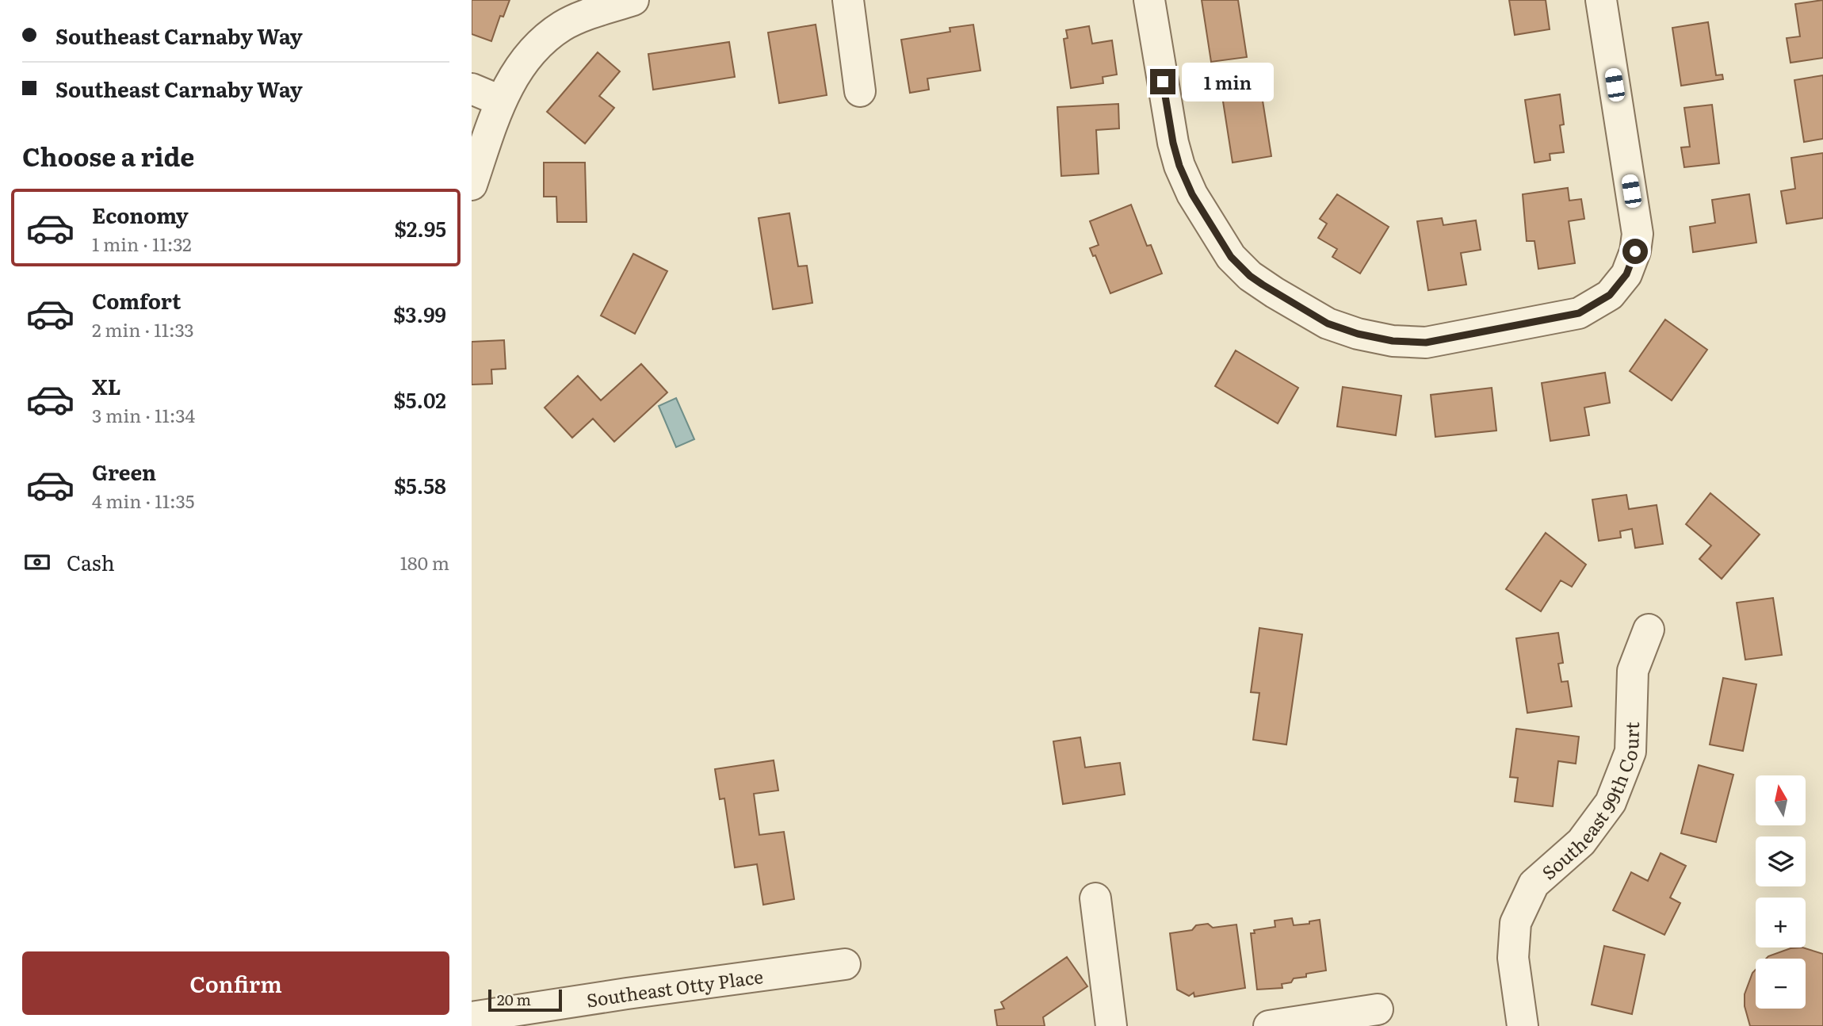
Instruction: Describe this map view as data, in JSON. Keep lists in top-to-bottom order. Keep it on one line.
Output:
{"streets":{"street":["Southeast 99th Court","Southeast Otty Place"]},"scale_bar":"20 m","north":"top","page":{"banner":["Southeast Carnaby Way","Southeast Carnaby Way"],"bubble":"1 min","heading":"Choose a ride","list":[{"name":"Economy","note":"1 min · 11:32","value":"$2.95"},{"name":"Comfort","note":"2 min · 11:33","value":"$3.99"},{"name":"XL","note":"3 min · 11:34","value":"$5.02"},{"name":"Green","note":"4 min · 11:35","value":"$5.58"}],"pay":["Cash","180 m"],"map_buttons":["+","−"],"buttons":"Confirm","scale":"20 m"}}
